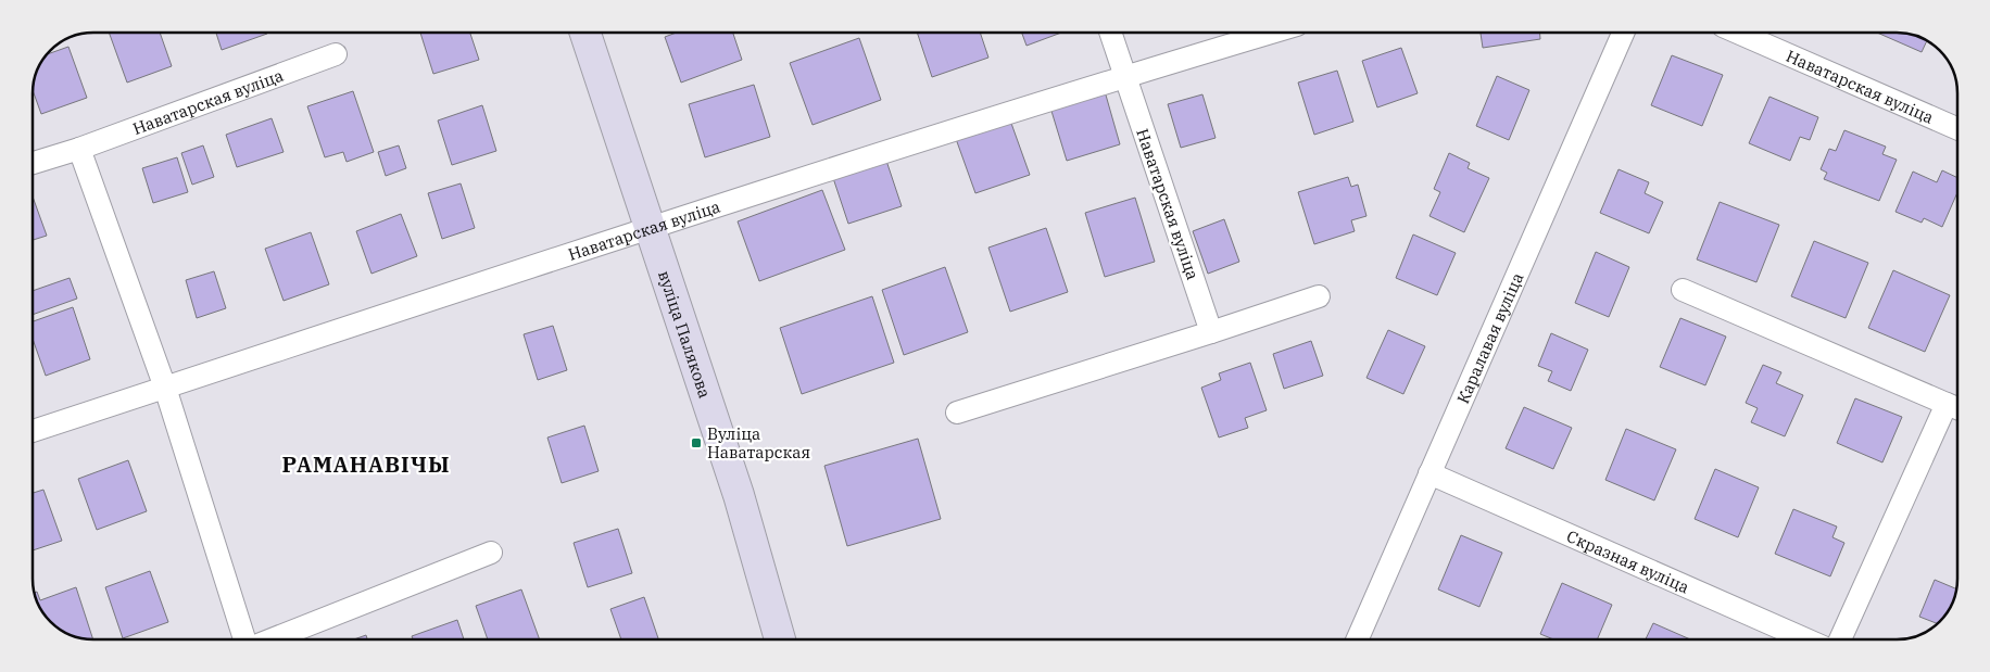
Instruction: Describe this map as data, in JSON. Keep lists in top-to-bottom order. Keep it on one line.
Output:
{"streets":{"street":["Наватарская вуліца","вуліца Палякова","Каралавая вуліца","Скразная вуліца"]},"crossings":[["Наватарская вуліца","вуліца Палякова"],["Каралавая вуліца","Скразная вуліца"]],"districts":["РАМАНАВІЧЫ"],"places":{"transit":["Вуліца Наватарская"]}}
